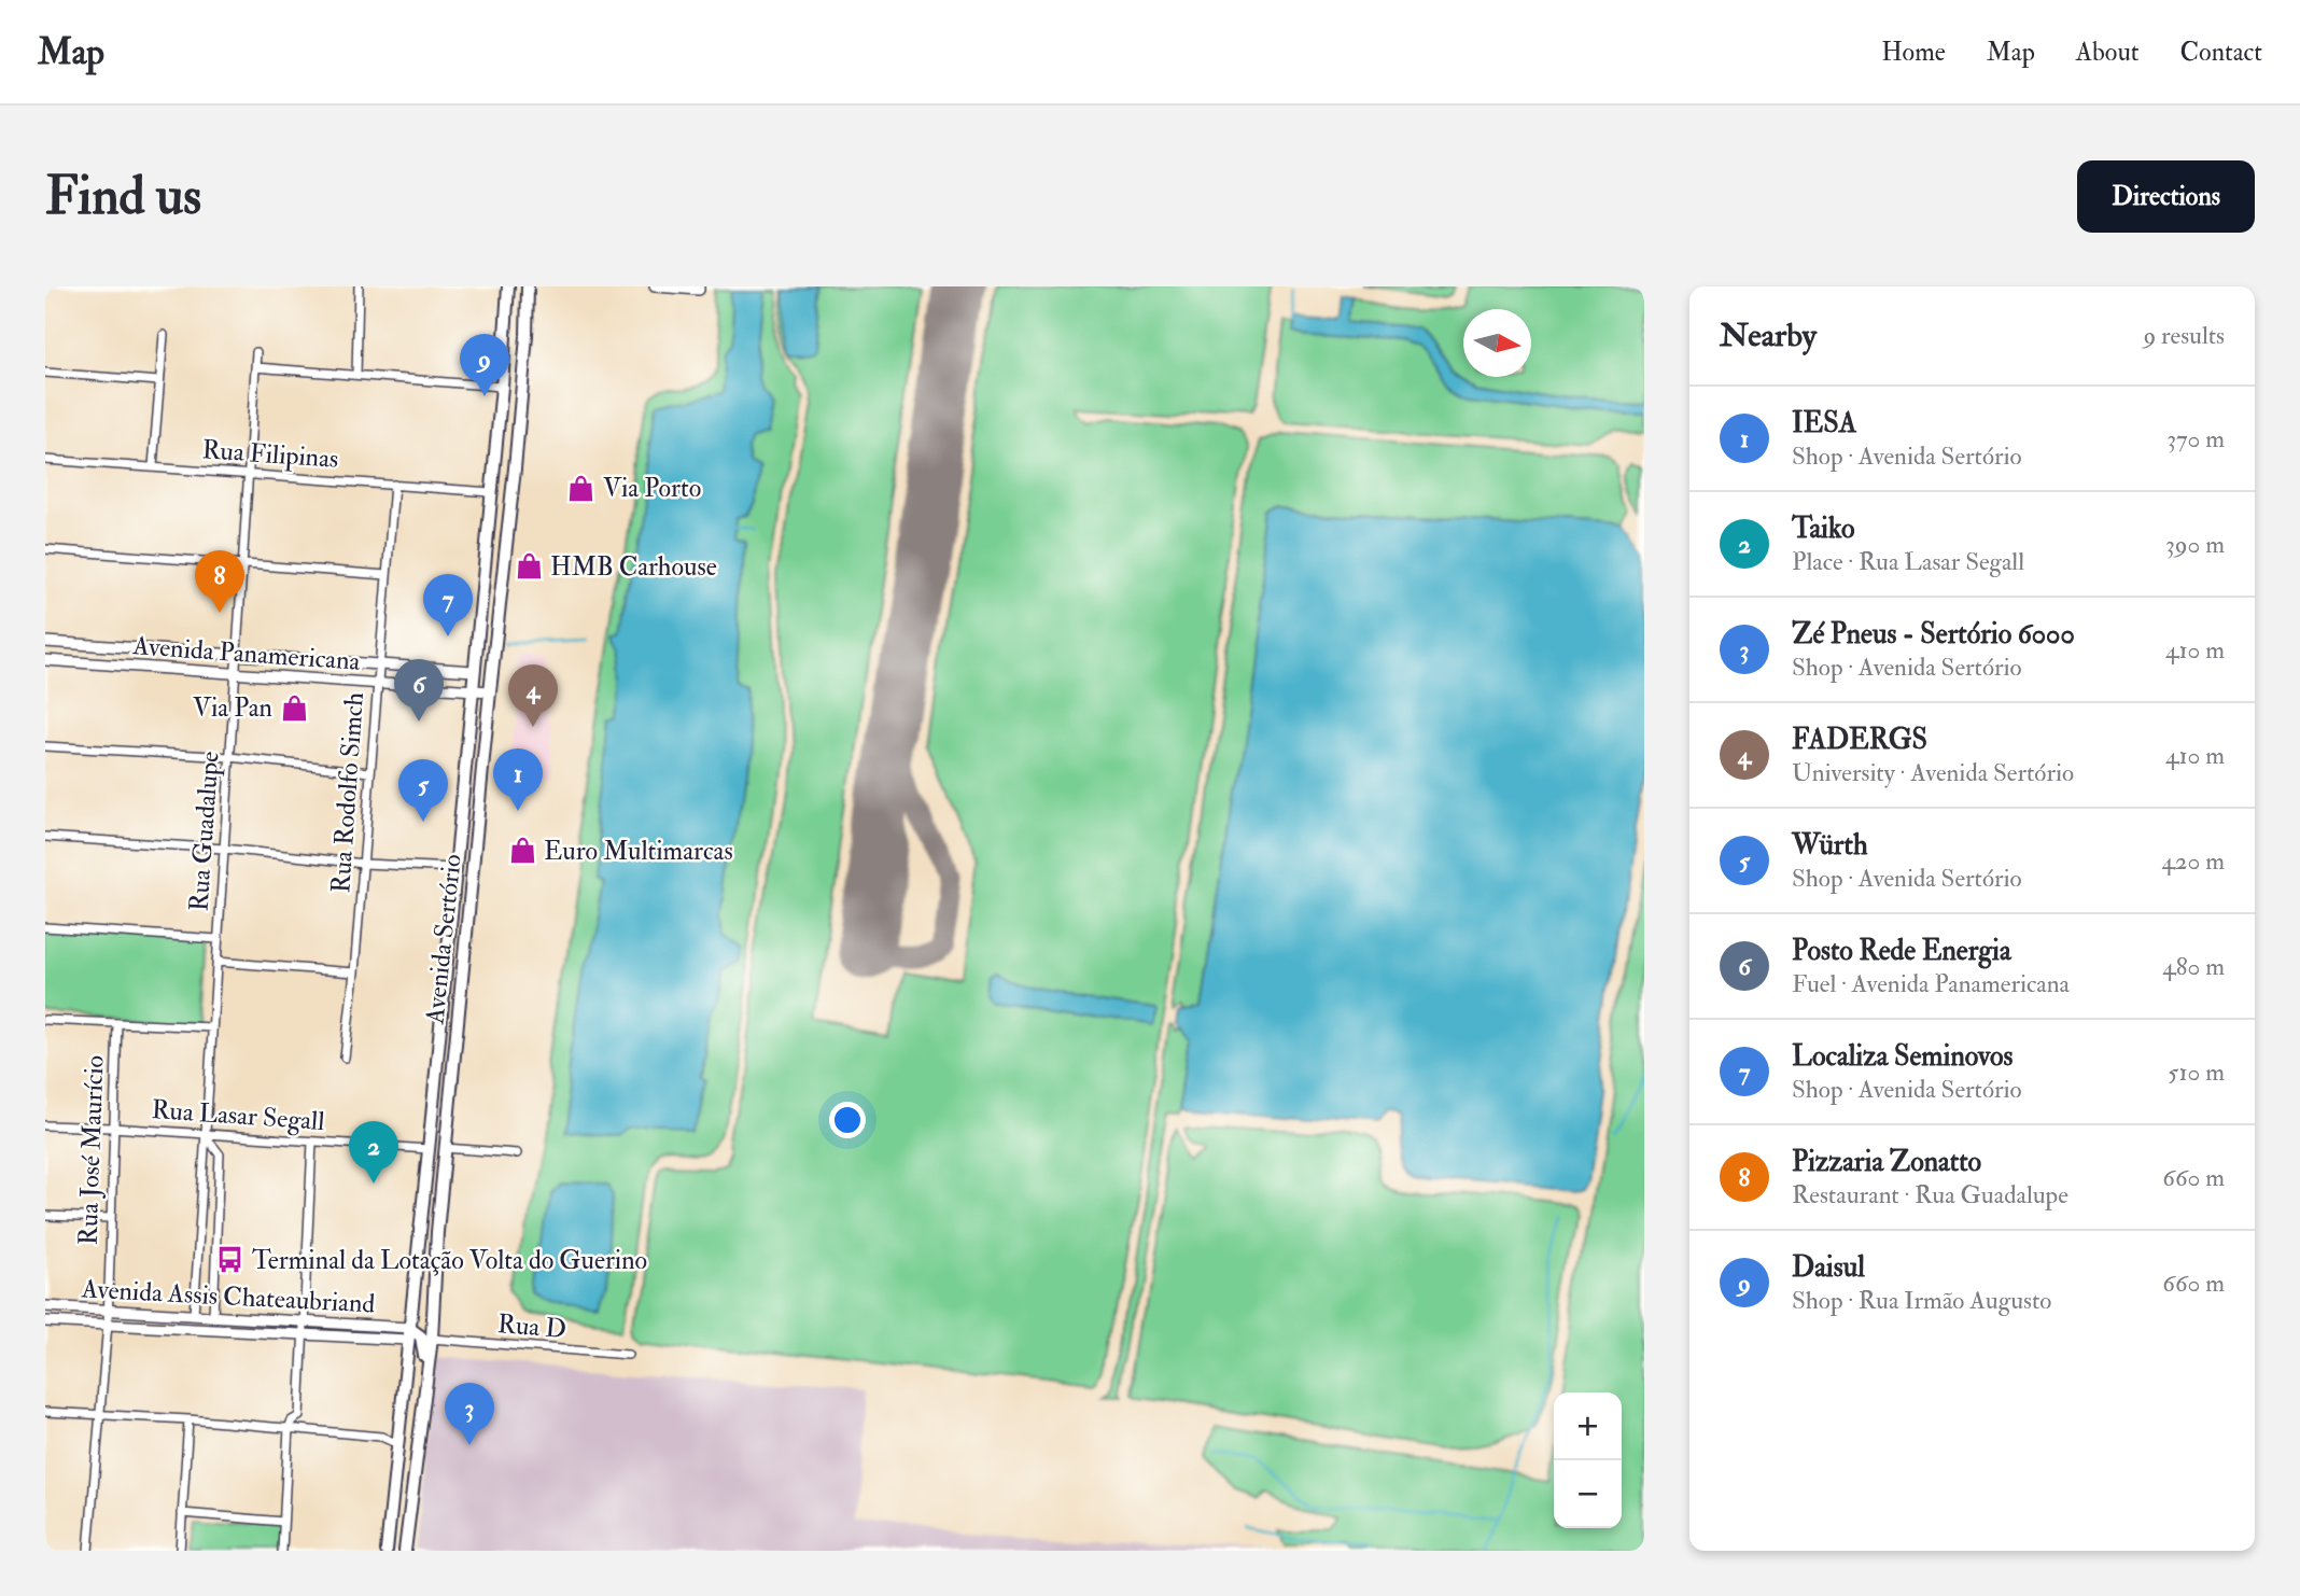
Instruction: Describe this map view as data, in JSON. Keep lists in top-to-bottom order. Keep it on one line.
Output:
{"streets":{"main road":["Avenida Sertório"],"street":["Rua Filipinas","Avenida Panamericana","Rua Rodolfo Simch","Rua Guadalupe","Rua Lasar Segall","Rua José Maurício","Avenida Assis Chateaubriand","Rua D"]},"crossings":[["Rua Filipinas","Rua Rodolfo Simch"],["Rua Filipinas","Rua Guadalupe"],["Rua Filipinas","Avenida Sertório"],["Avenida Panamericana","Rua Rodolfo Simch"],["Avenida Panamericana","Rua Guadalupe"],["Avenida Panamericana","Avenida Sertório"],["Rua Guadalupe","Rua Lasar Segall"],["Rua Guadalupe","Avenida Assis Chateaubriand"],["Avenida Sertório","Rua Lasar Segall"],["Avenida Sertório","Avenida Assis Chateaubriand"],["Avenida Sertório","Rua D"],["Rua Lasar Segall","Rua José Maurício"],["Rua José Maurício","Avenida Assis Chateaubriand"]],"places":{"shop":["Via Porto","HMB Carhouse","Via Pan","Euro Multimarcas"],"bus stop":["Terminal da Lotação Volta do Guerino"]},"north":"right","page":{"header":"Map","nav":["Home","Map","About","Contact"],"buttons":"Directions","title":"Find us","heading":["Nearby","9 results"],"pins":["9","8","7","6","4","1","5","2","3"],"list":[{"mark":"1","name":"IESA","note":"Shop · Avenida Sertório","value":"370 m"},{"mark":"2","name":"Taiko","note":"Place · Rua Lasar Segall","value":"390 m"},{"mark":"3","name":"Zé Pneus - Sertório 6000","note":"Shop · Avenida Sertório","value":"410 m"},{"mark":"4","name":"FADERGS","note":"University · Avenida Sertório","value":"410 m"},{"mark":"5","name":"Würth","note":"Shop · Avenida Sertório","value":"420 m"},{"mark":"6","name":"Posto Rede Energia","note":"Fuel · Avenida Panamericana","value":"480 m"},{"mark":"7","name":"Localiza Seminovos","note":"Shop · Avenida Sertório","value":"510 m"},{"mark":"8","name":"Pizzaria Zonatto","note":"Restaurant · Rua Guadalupe","value":"660 m"},{"mark":"9","name":"Daisul","note":"Shop · Rua Irmão Augusto","value":"660 m"}],"map_buttons":["+","−"]}}
